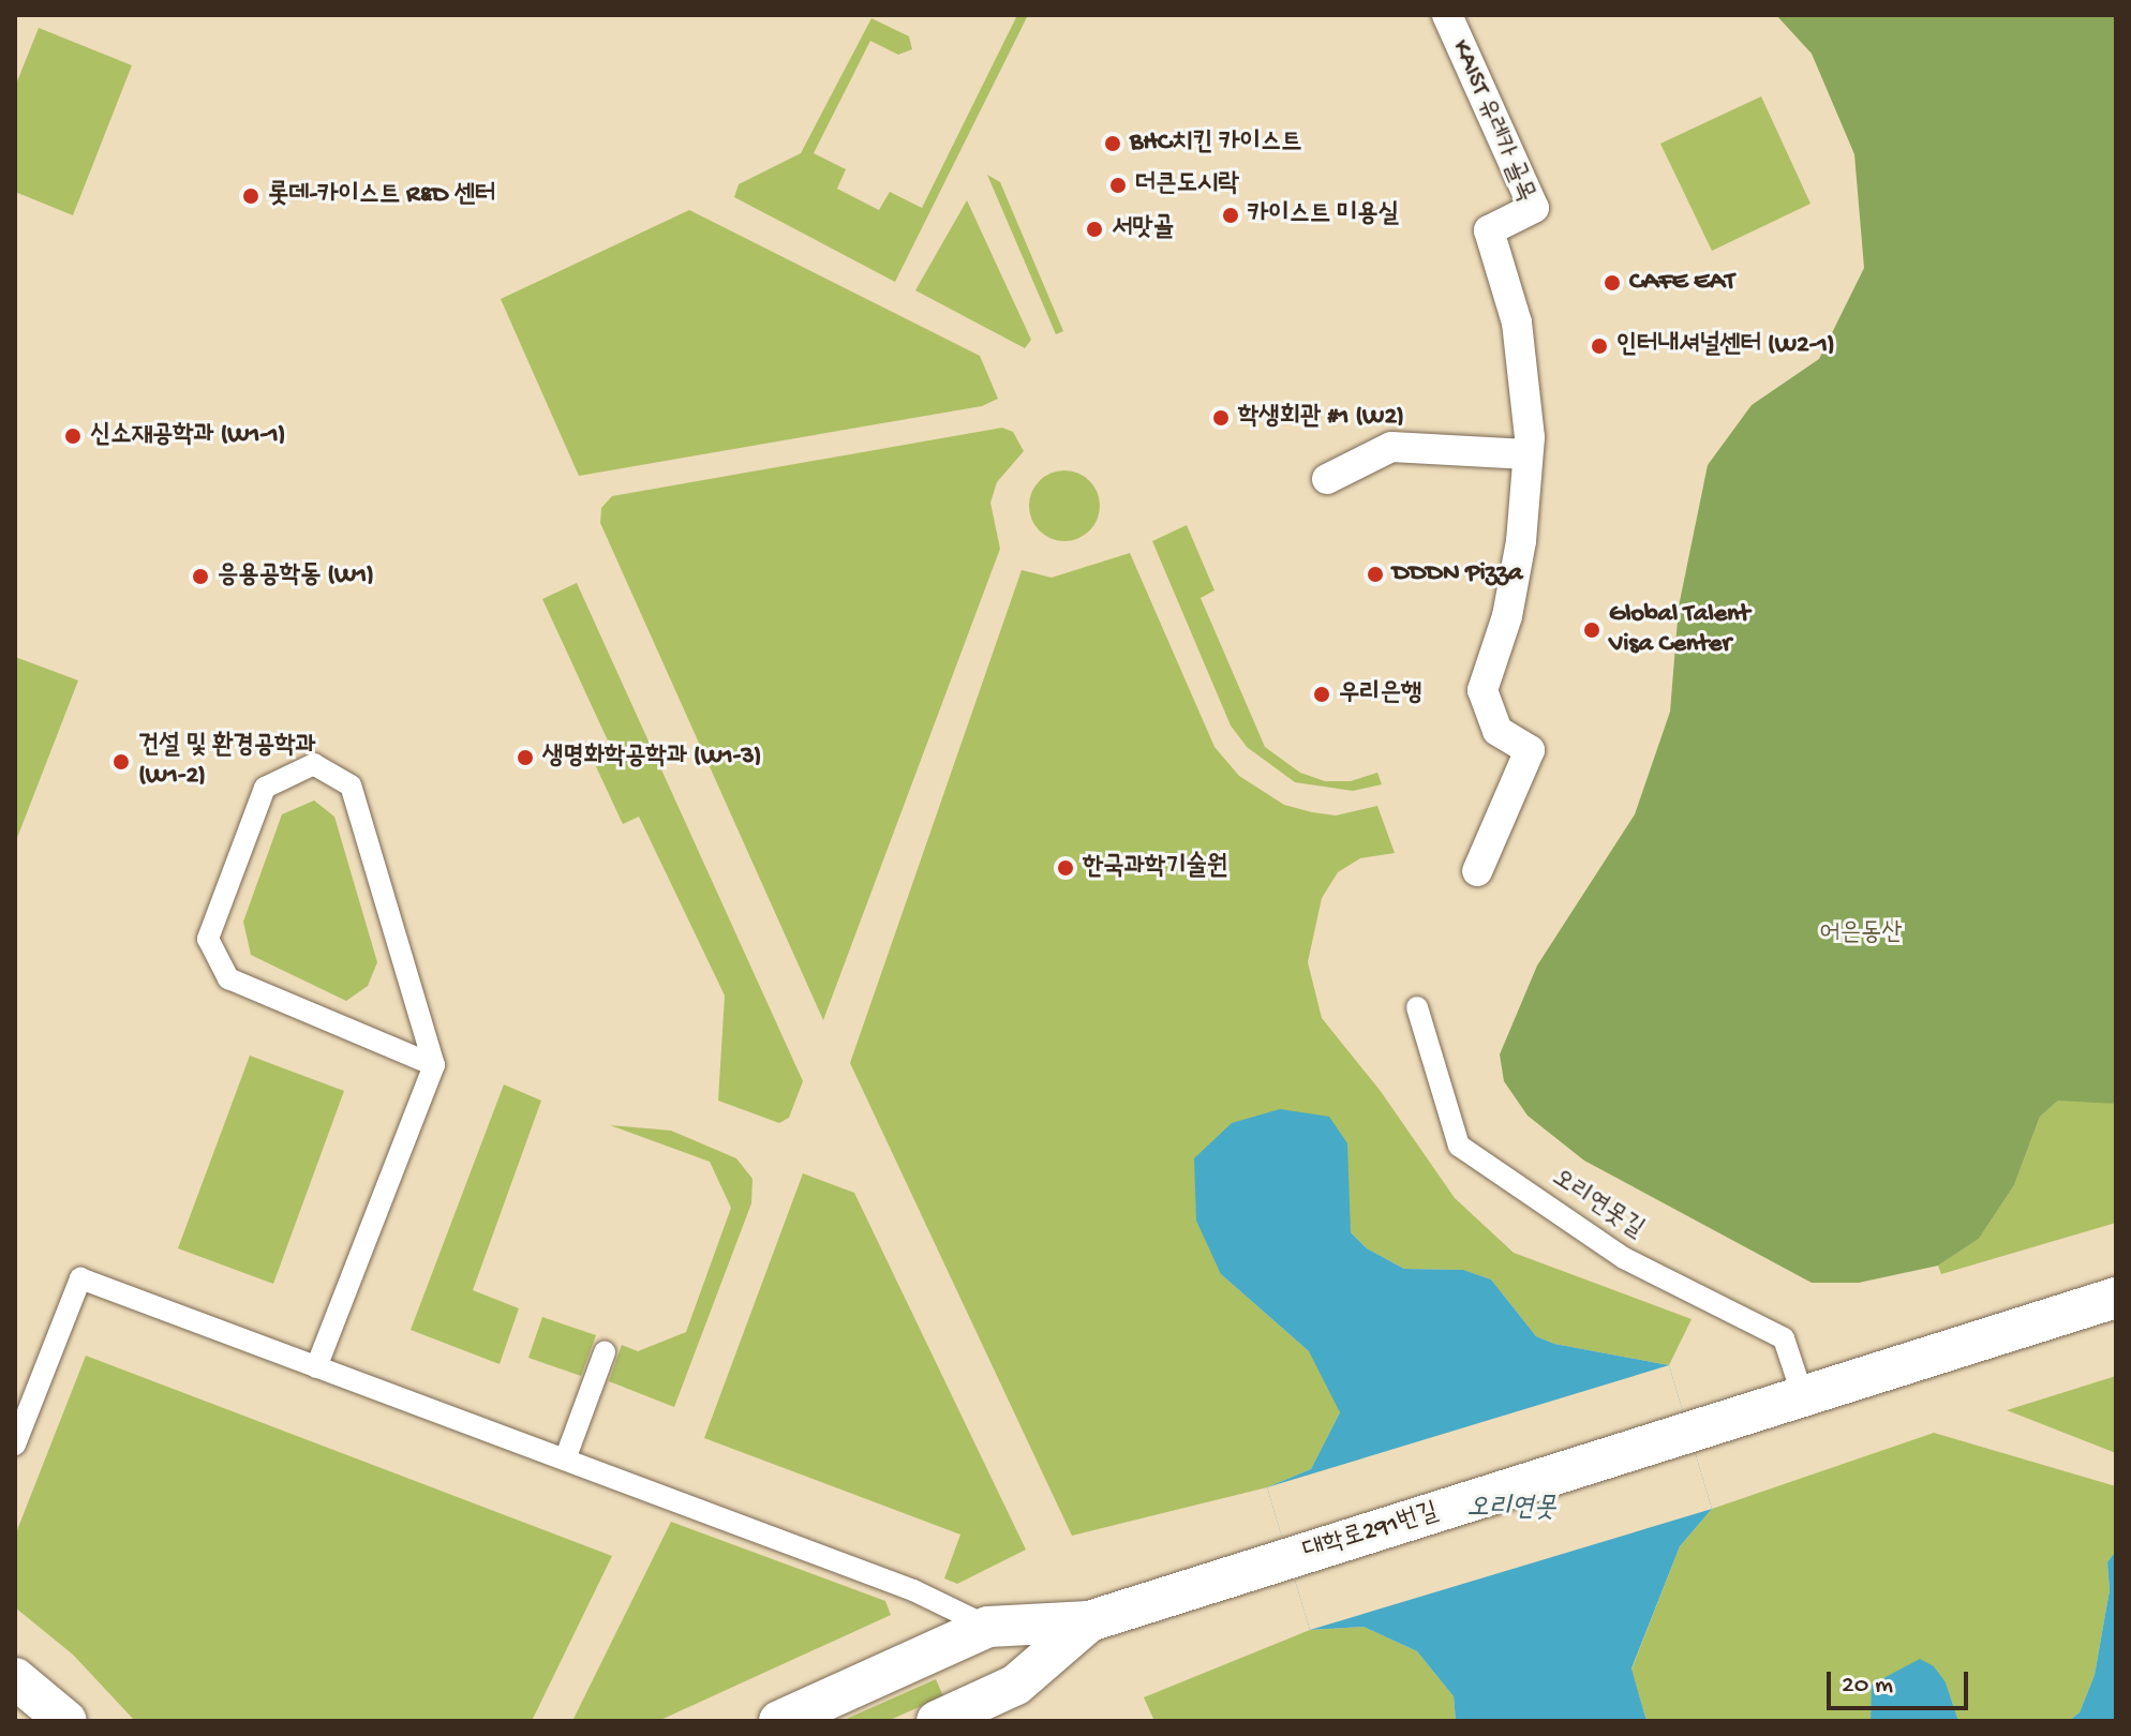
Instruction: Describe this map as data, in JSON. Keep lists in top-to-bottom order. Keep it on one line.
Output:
{"streets":{"street":["KAIST 유레카 골목","대학로291번길"],"lane":["오리연못길"]},"crossings":[["오리연못길","대학로291번길"]],"water":["오리연못"],"parks":["어은동산"],"places":["BHC치킨 카이스트","더큰도시락","롯데-카이스트 R&D 센터","카이스트 미용실","서맛골","CAFE EAT","인터내셔널센터 (W2-1)","학생회관 #1 (W2)","신소재공학과 (W1-1)","DDDN Pizza","응용공학동 (W1)","Global Talent Visa Center","우리은행","생명화학공학과 (W1-3)","건설 및 환경공학과 (W1-2)","한국과학기술원"],"scale_bar":"20 m"}
